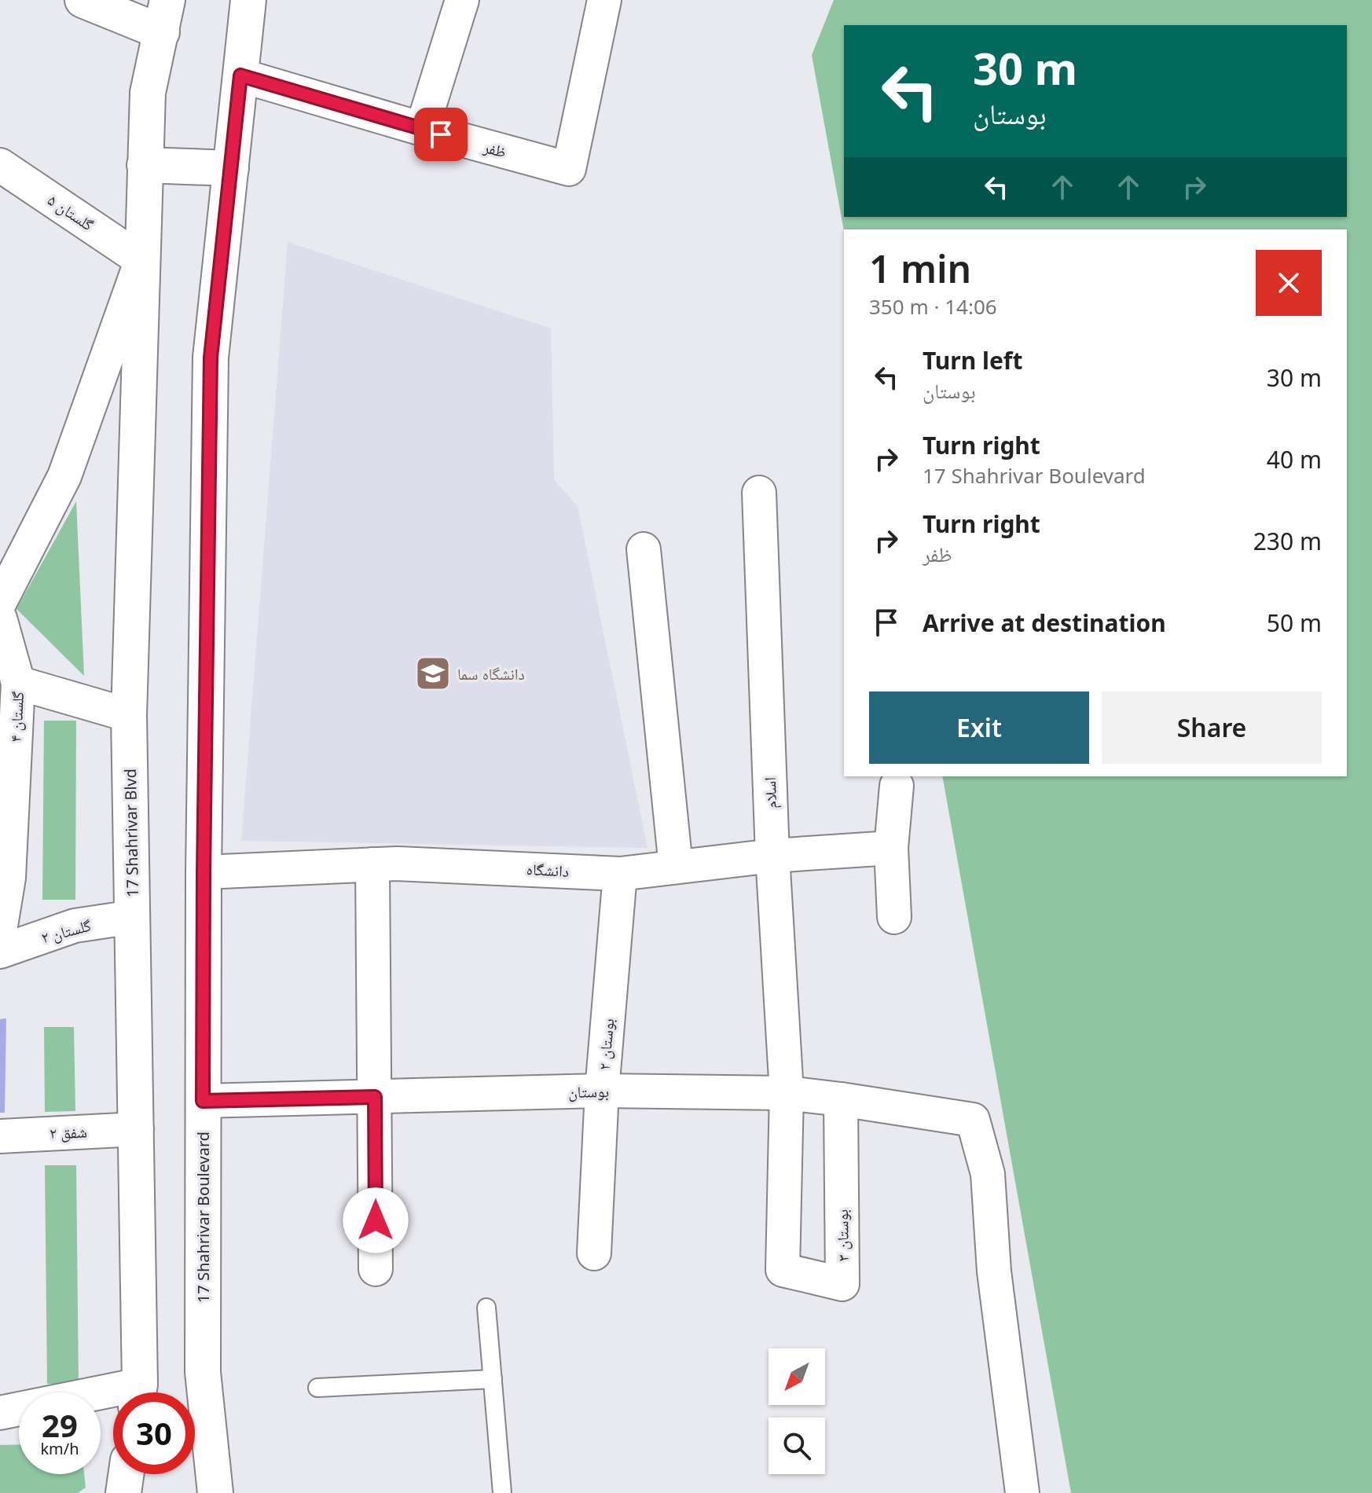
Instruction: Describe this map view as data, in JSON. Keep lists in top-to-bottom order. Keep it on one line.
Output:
{"streets":{"main road":["17 Shahrivar Blvd","17 Shahrivar Boulevard"],"street":["ظفر","گلستان ۵","گلستان ۴","اسلام","دانشگاه","گلستان ۲","بوستان ۲","بوستان","شفق ۲","بوستان ۳"]},"crossings":[["ظفر","17 Shahrivar Boulevard"],["گلستان ۵","17 Shahrivar Blvd"],["اسلام","دانشگاه"],["اسلام","بوستان"],["اسلام","بوستان ۳"],["17 Shahrivar Blvd","گلستان ۲"],["17 Shahrivar Blvd","شفق ۲"],["دانشگاه","بوستان ۲"],["دانشگاه","17 Shahrivar Boulevard"],["بوستان ۲","بوستان"],["بوستان","17 Shahrivar Boulevard"],["بوستان","بوستان ۳"]],"places":{"school or university":["دانشگاه سما"]},"north":"bottom left","page":{"turn":["30 m","بوستان"],"heading":["1 min","350 m · 14:06"],"list":[{"name":"Turn left","note":"بوستان","value":"30 m"},{"name":"Turn right","note":"17 Shahrivar Boulevard","value":"40 m"},{"name":"Turn right","note":"ظفر","value":"230 m"},{"name":"Arrive at destination","value":"50 m"}],"buttons":["Exit","Share"],"speed":"29 km/h","limit":"30"}}
